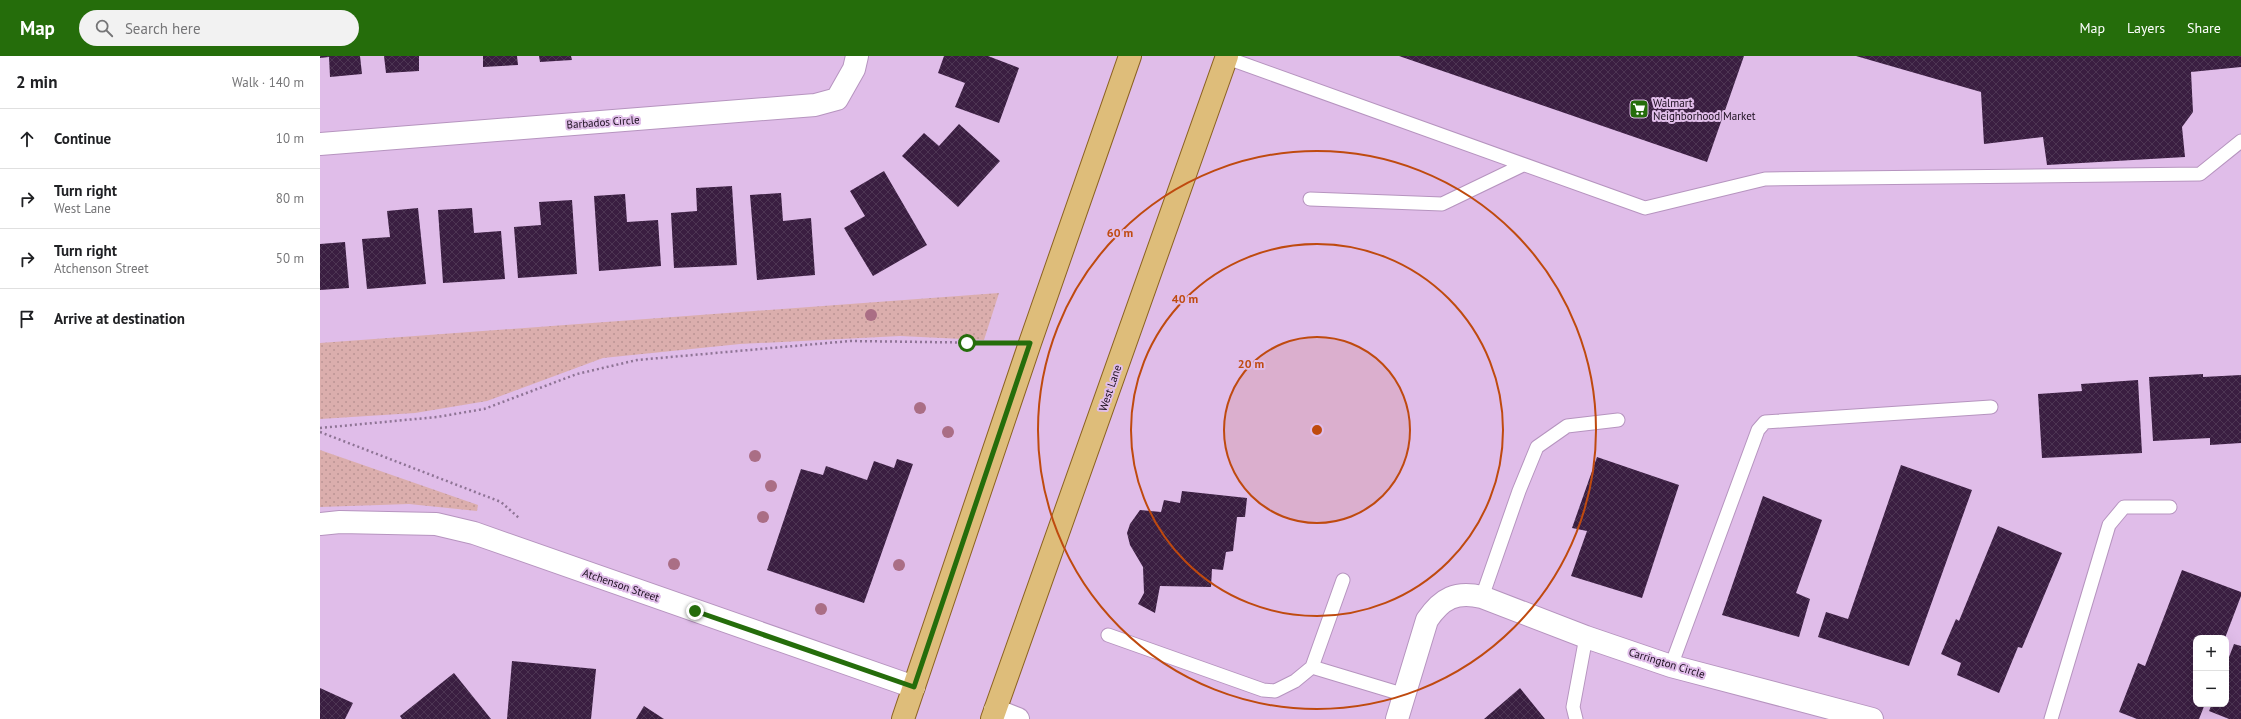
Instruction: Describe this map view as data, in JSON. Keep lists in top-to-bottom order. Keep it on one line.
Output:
{"streets":{"main road":["West Lane"],"street":["Barbados Circle","Atchenson Street","Carrington Circle"]},"places":{"supermarket":["Walmart Neighborhood Market"]},"page":{"header":"Map","search":"Search here","nav":["Map","Layers","Share"],"heading":["2 min","Walk · 140 m"],"list":[["Continue","10 m"],["Turn right","West Lane","80 m"],["Turn right","Atchenson Street","50 m"],"Arrive at destination"],"map_buttons":["+","−"]},"rings":["60 m","40 m","20 m"]}
